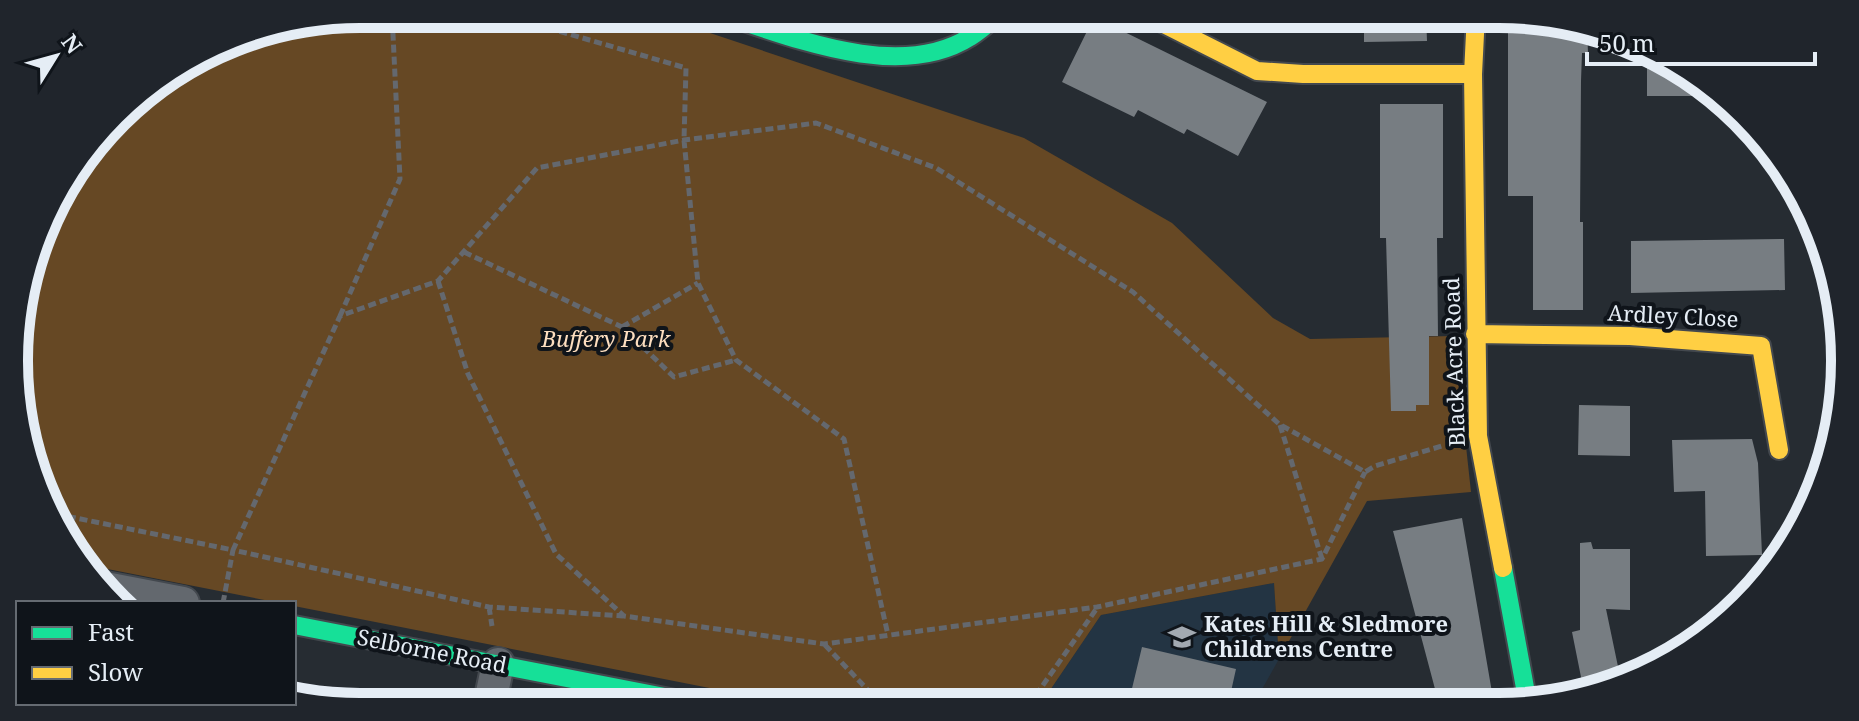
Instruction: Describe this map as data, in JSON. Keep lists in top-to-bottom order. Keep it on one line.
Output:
{"streets":{"street":["Ardley Close","Black Acre Road","Selborne Road"]},"crossings":[["Ardley Close","Black Acre Road"]],"parks":["Buffery Park"],"places":{"school or university":["Kates Hill & Sledmore Childrens Centre"]},"legend":["Fast","Slow"],"scale_bar":"50 m","north":"top right"}
